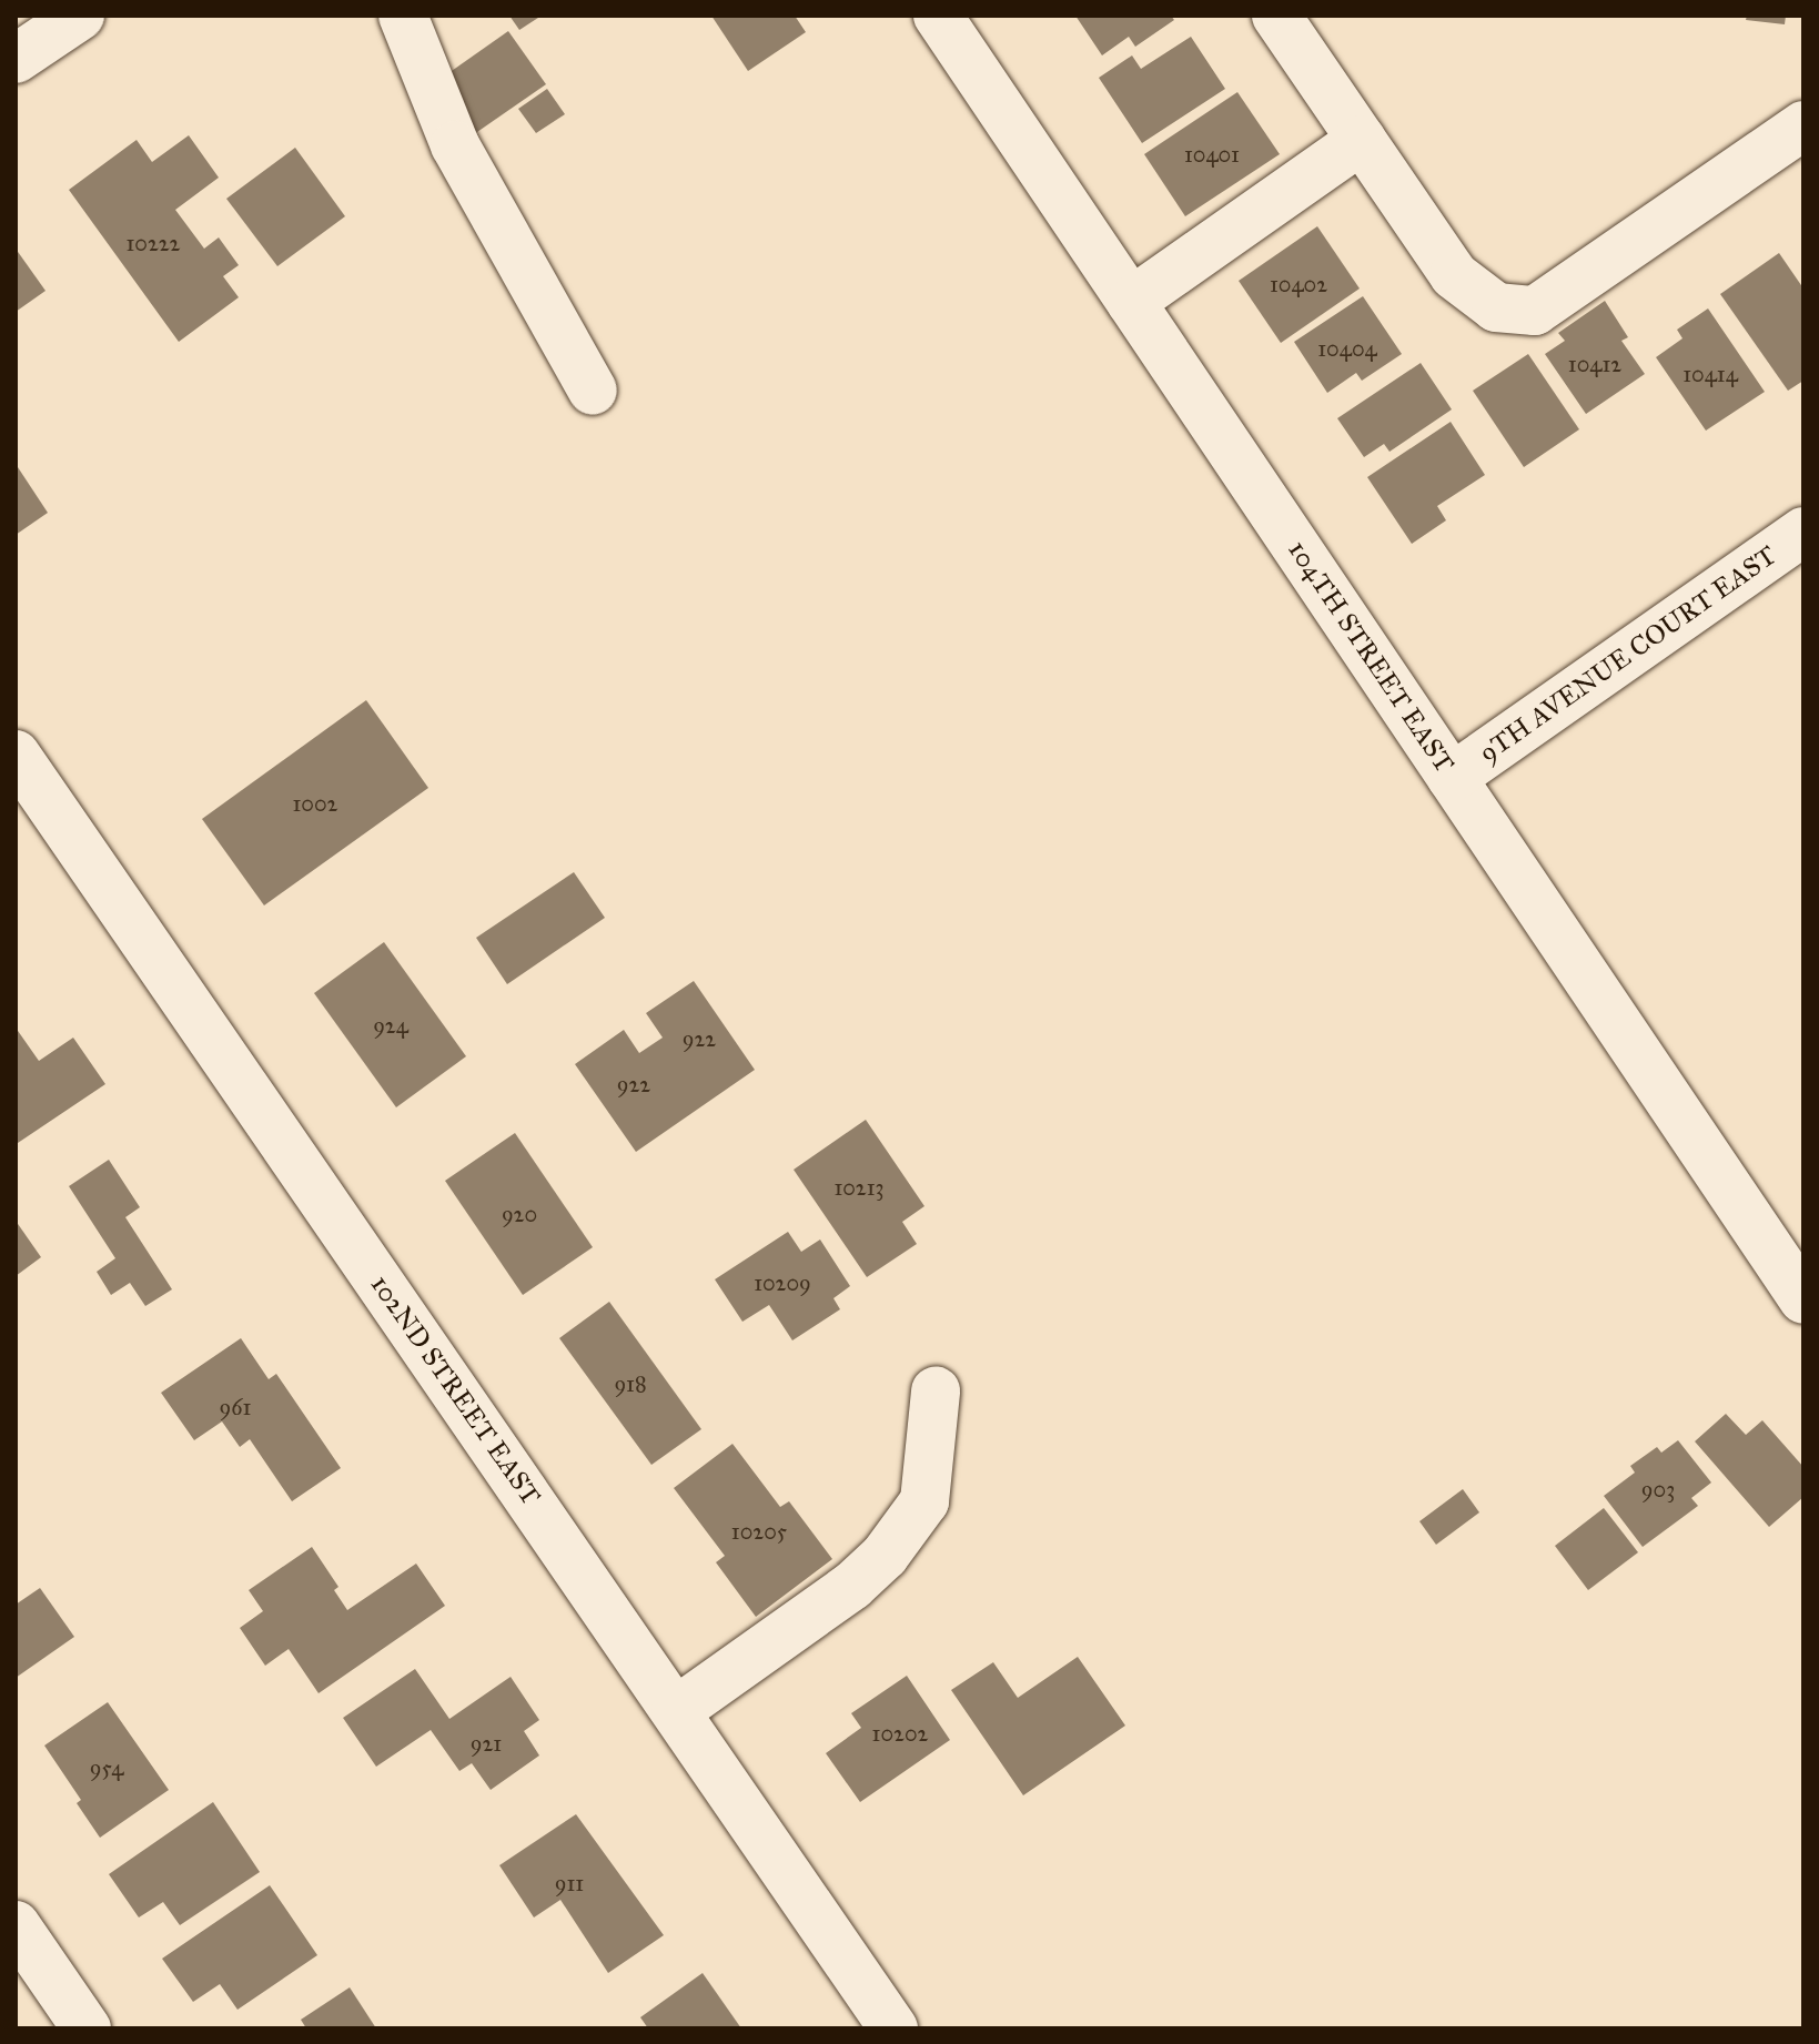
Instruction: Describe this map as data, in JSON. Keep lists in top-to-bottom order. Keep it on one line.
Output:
{"streets":{"street":["9TH AVENUE COURT EAST","104TH STREET EAST","102ND STREET EAST"]},"crossings":[["9TH AVENUE COURT EAST","104TH STREET EAST"]],"house_numbers":["10401","10222","10402","10404","10412","10414","1002","924","922","922","10213","920","10209","918","961","903","10205","10202","921","954","911"]}
